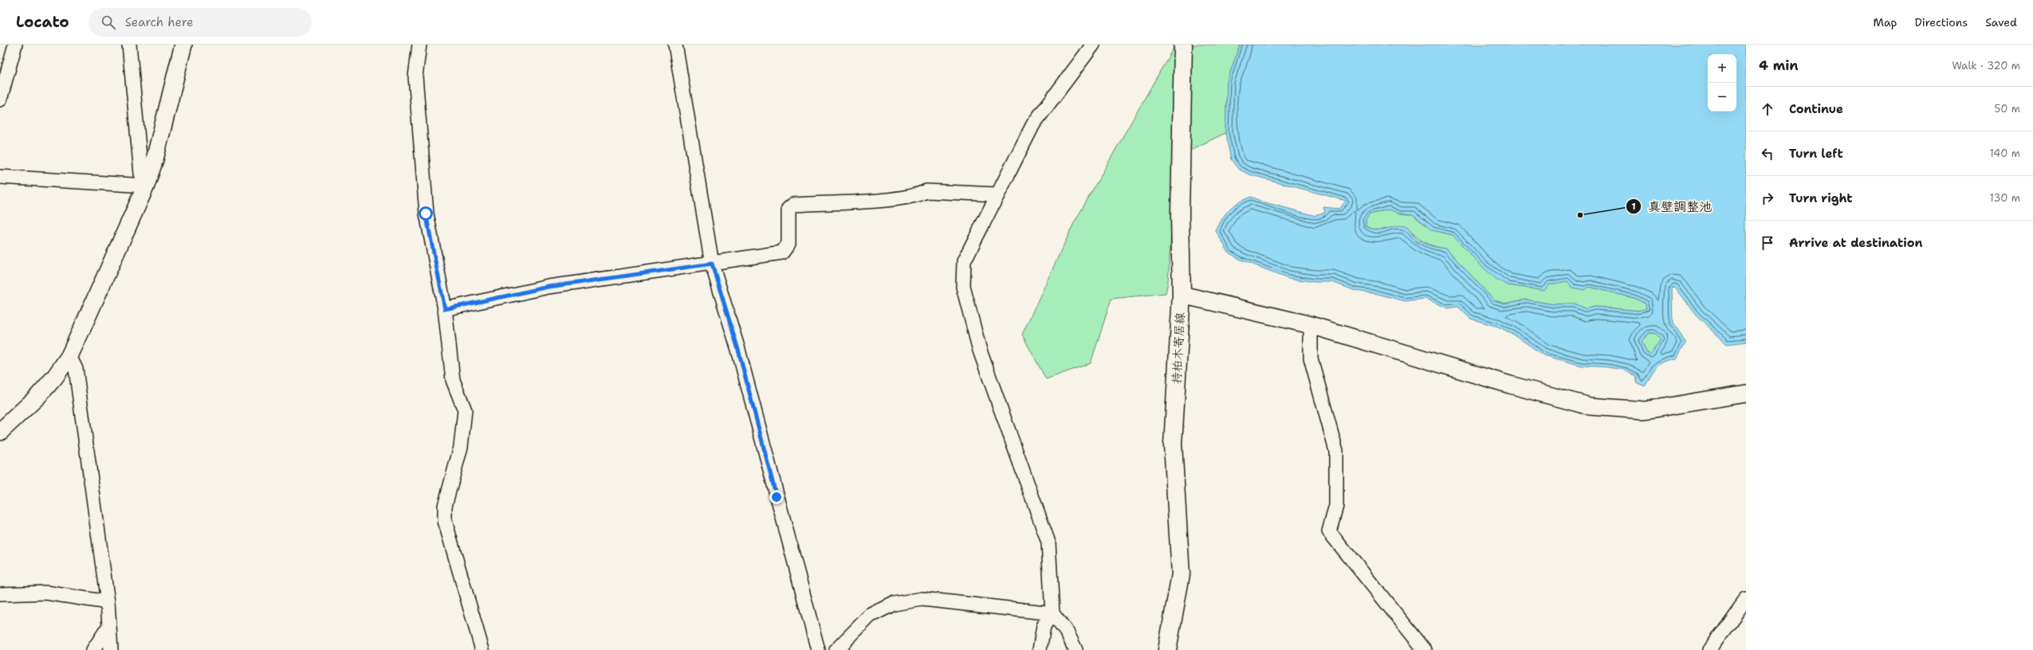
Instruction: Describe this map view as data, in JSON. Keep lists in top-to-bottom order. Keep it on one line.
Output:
{"streets":{"main road":["持柏木寄居線"]},"places":["真壁調整池"],"page":{"header":"Locato","search":"Search here","nav":["Map","Directions","Saved"],"heading":["4 min","Walk · 320 m"],"map_buttons":["+","−"],"list":[["Continue","50 m"],["Turn left","140 m"],["Turn right","130 m"],"Arrive at destination"]}}
